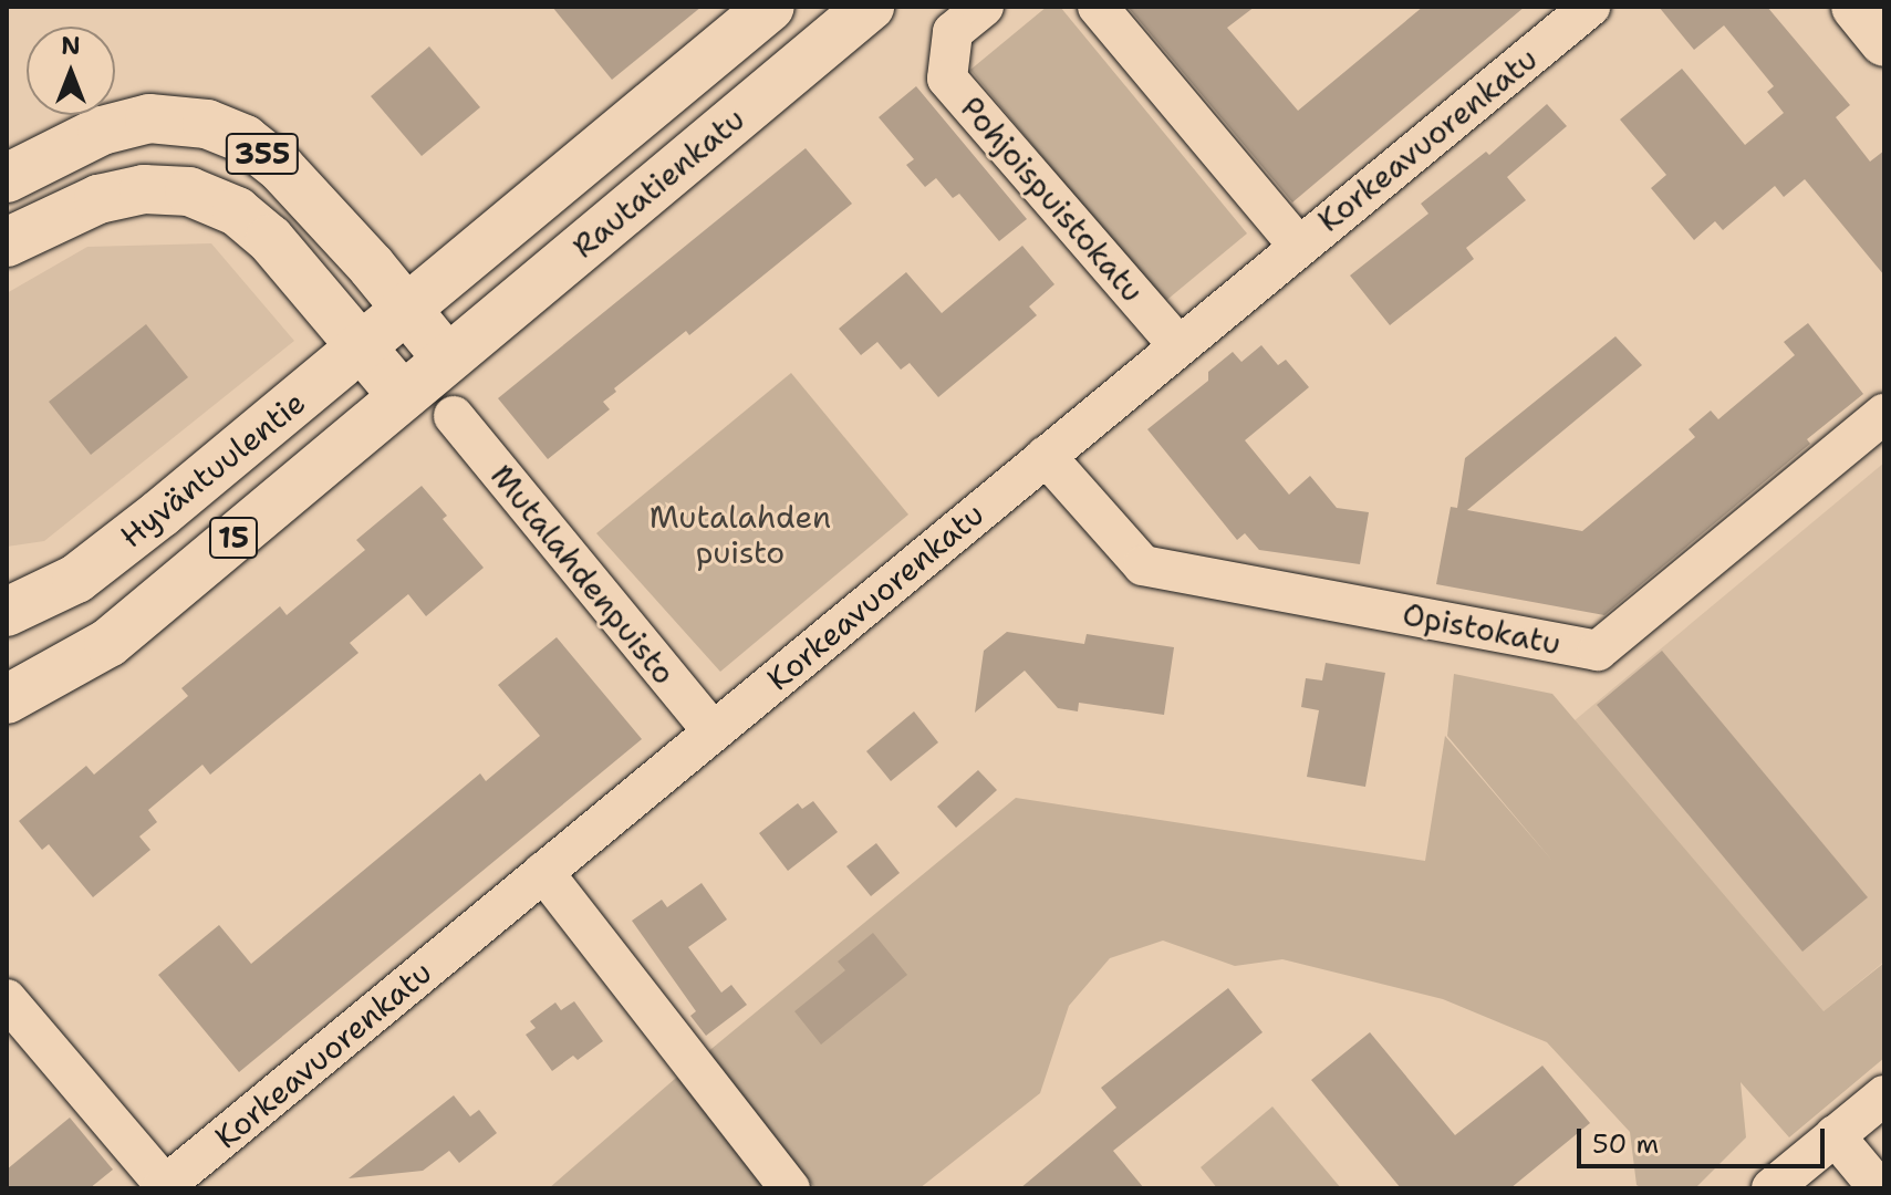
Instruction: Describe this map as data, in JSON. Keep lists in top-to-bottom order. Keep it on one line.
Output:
{"streets":{"main road":["355","Rautatienkatu","Hyväntuulentie","15"],"street":["Korkeavuorenkatu","Pohjoispuistokatu","Mutalahdenpuisto","Opistokatu"]},"crossings":[["Korkeavuorenkatu","Pohjoispuistokatu"],["Korkeavuorenkatu","Mutalahdenpuisto"],["Korkeavuorenkatu","Opistokatu"],["355","Rautatienkatu"],["355","Hyväntuulentie"],["Rautatienkatu","Hyväntuulentie"]],"parks":["Mutalahden puisto"],"scale_bar":"50 m","north":"top"}
